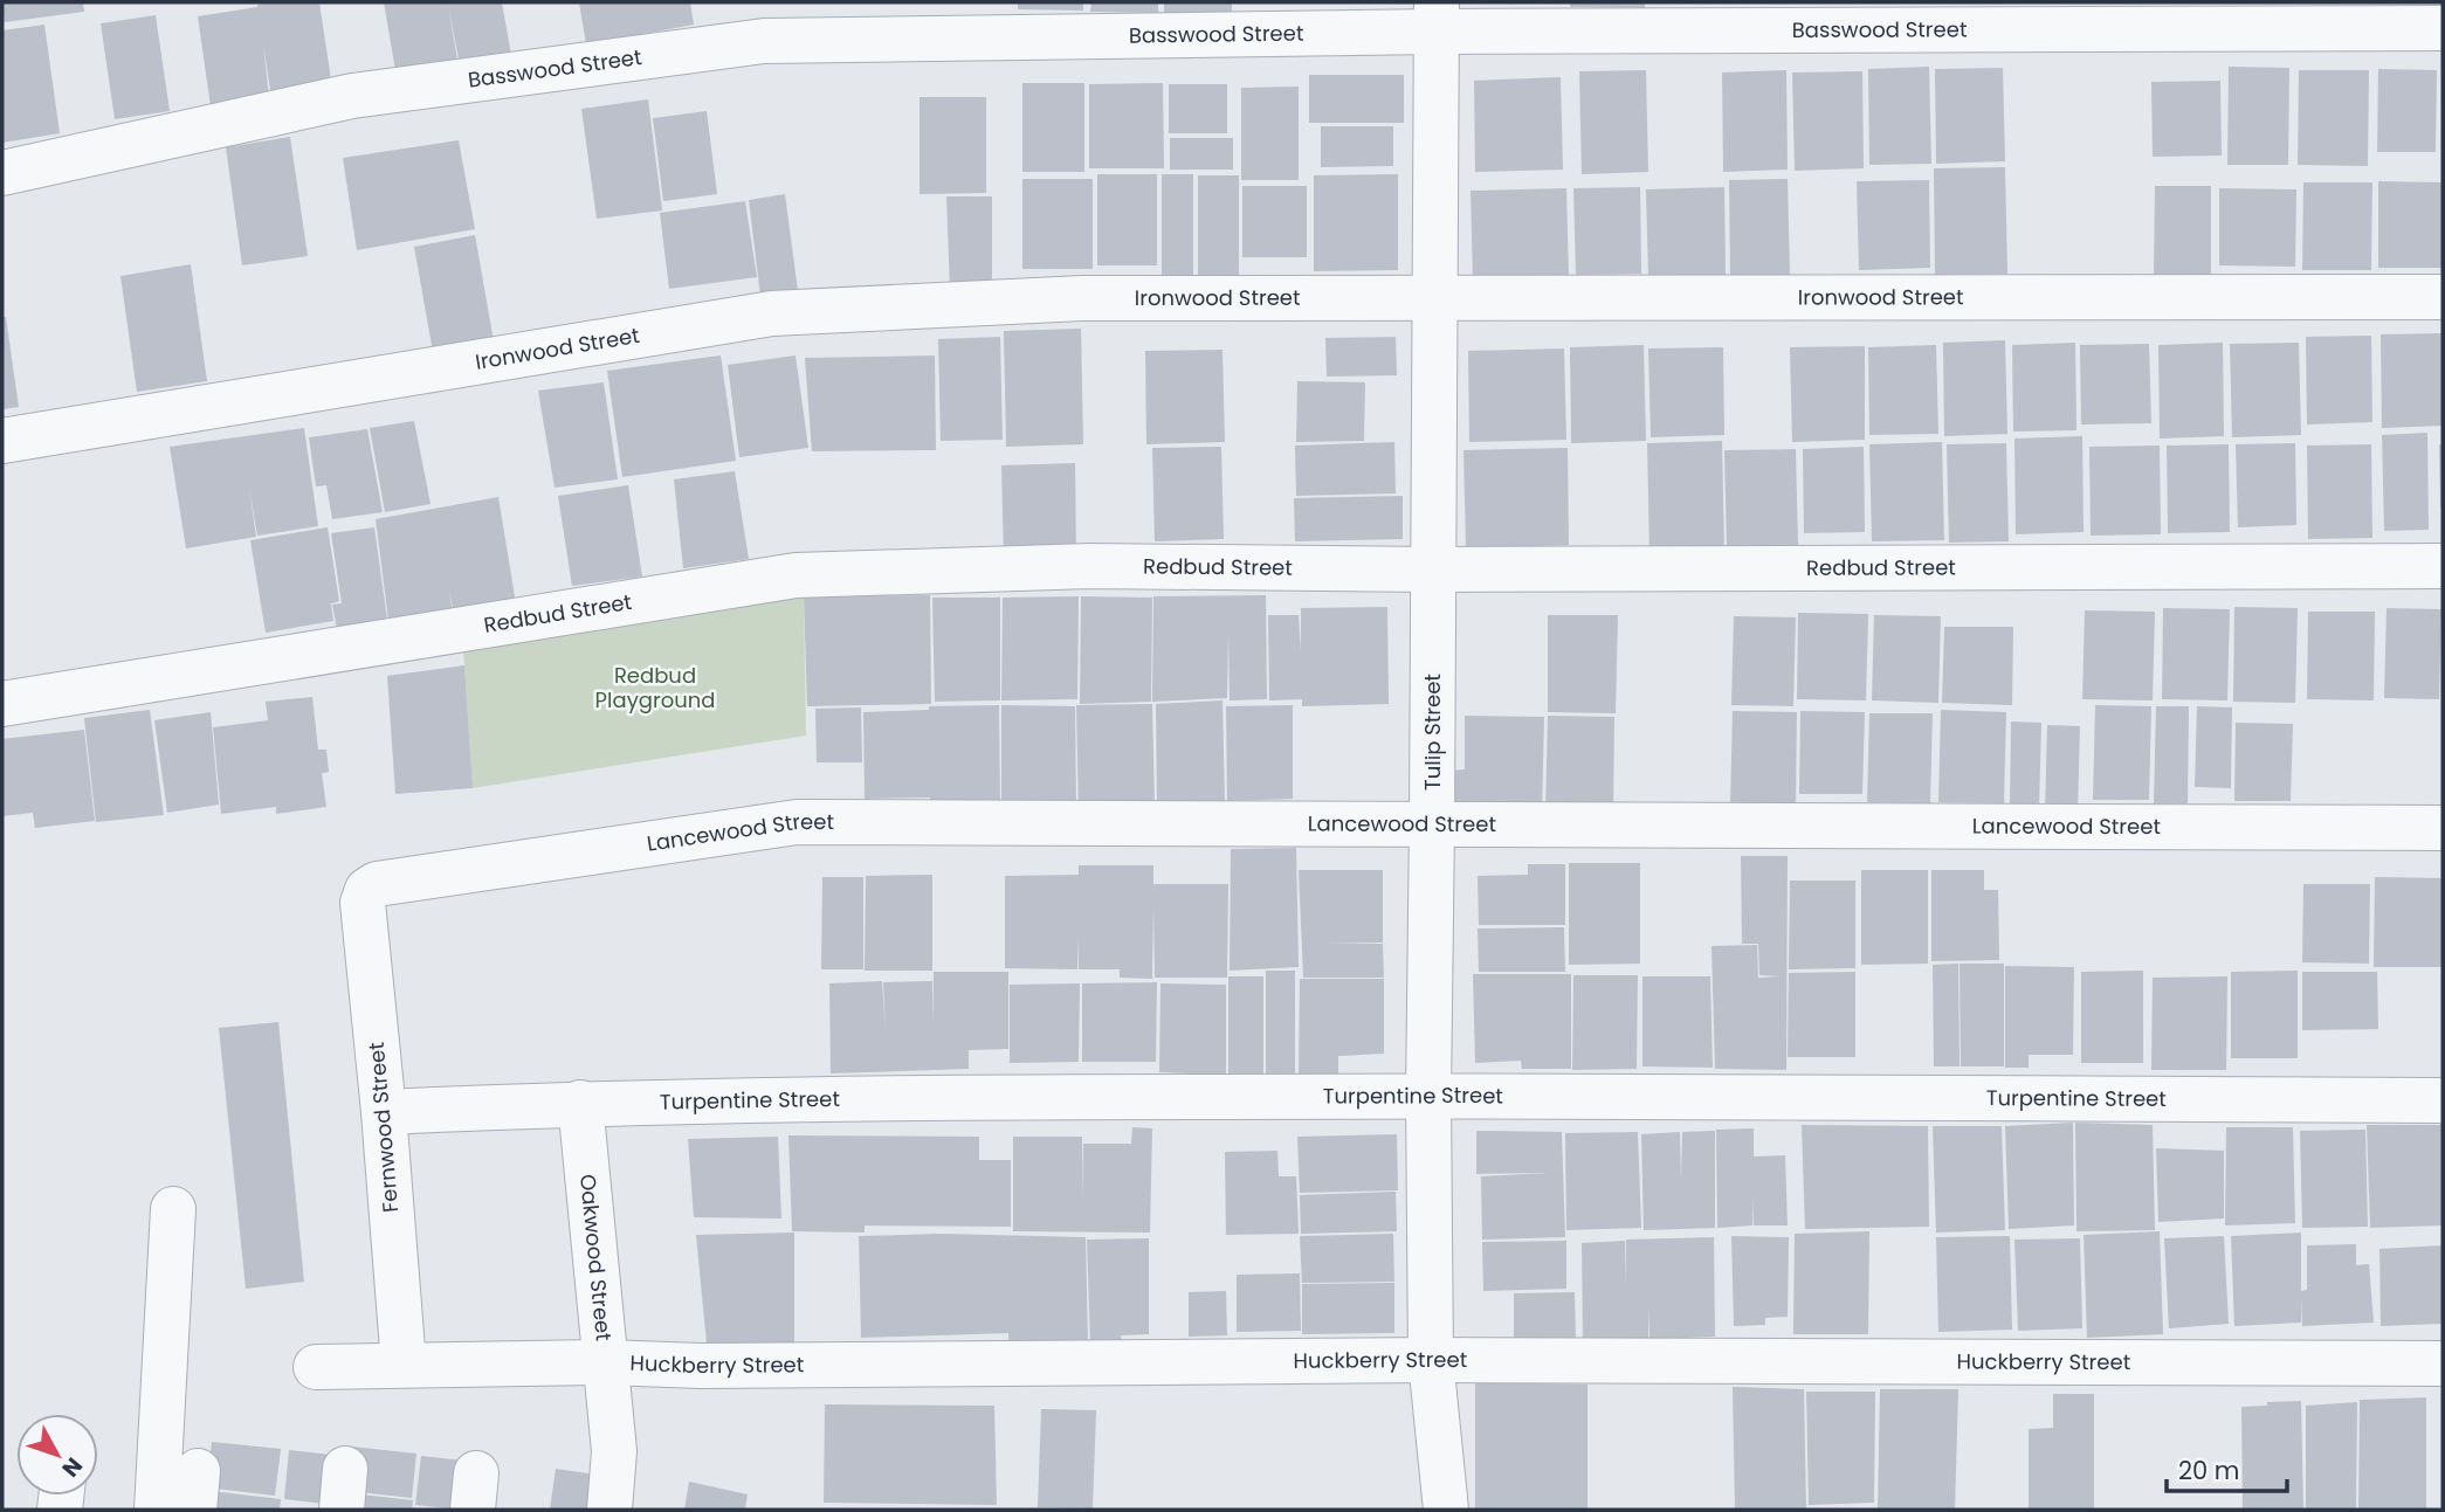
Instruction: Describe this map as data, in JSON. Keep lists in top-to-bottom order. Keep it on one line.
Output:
{"streets":{"street":["Basswood Street","Ironwood Street","Redbud Street","Tulip Street","Lancewood Street","Turpentine Street","Fernwood Street","Oakwood Street","Huckberry Street"]},"crossings":[["Basswood Street","Tulip Street"],["Ironwood Street","Tulip Street"],["Redbud Street","Tulip Street"],["Tulip Street","Lancewood Street"],["Tulip Street","Turpentine Street"],["Tulip Street","Huckberry Street"],["Lancewood Street","Fernwood Street"],["Turpentine Street","Fernwood Street"],["Turpentine Street","Oakwood Street"],["Fernwood Street","Huckberry Street"],["Oakwood Street","Huckberry Street"]],"parks":["Redbud Playground"],"scale_bar":"20 m","north":"bottom right"}
